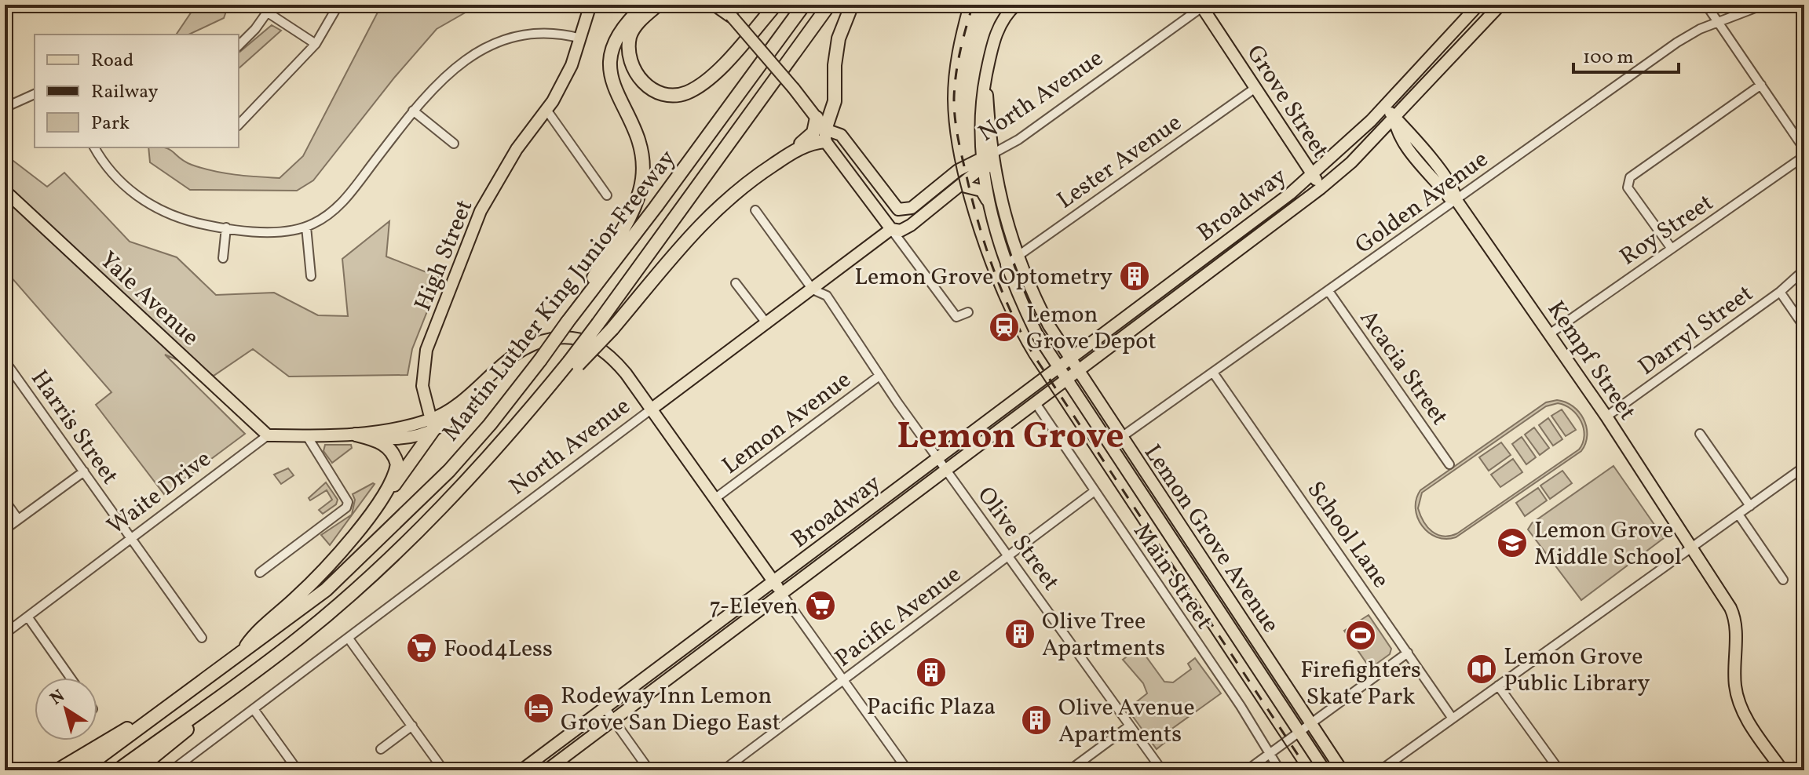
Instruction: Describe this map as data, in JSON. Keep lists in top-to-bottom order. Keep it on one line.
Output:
{"streets":{"highway":["Martin Luther King Junior Freeway"],"main road":["North Avenue","Grove Street","Broadway","High Street","Yale Avenue","Kempf Street","Lemon Grove Avenue"],"street":["Lester Avenue","Golden Avenue","Roy Street","Darryl Street","Acacia Street","Lemon Avenue","Harris Street","Waite Drive","School Lane","Olive Street","Main Street","Pacific Avenue"]},"crossings":[["North Avenue","Grove Street"],["North Avenue","Olive Street"],["North Avenue","Lemon Grove Avenue"],["Grove Street","Lester Avenue"],["Grove Street","Broadway"],["Lester Avenue","Lemon Grove Avenue"],["Golden Avenue","Kempf Street"],["Golden Avenue","Acacia Street"],["Golden Avenue","School Lane"],["Golden Avenue","Lemon Grove Avenue"],["Broadway","Kempf Street"],["Broadway","Olive Street"],["Broadway","Lemon Grove Avenue"],["Broadway","Main Street"],["Roy Street","Kempf Street"],["Yale Avenue","Waite Drive"],["Darryl Street","Kempf Street"],["Lemon Avenue","Olive Street"],["Harris Street","Waite Drive"],["Olive Street","Pacific Avenue"],["Main Street","Pacific Avenue"]],"districts":["Lemon Grove"],"places":{"building":["Lemon Grove Optometry","Olive Tree Apartments","Pacific Plaza","Olive Avenue Apartments"],"station":["Lemon Grove Depot"],"school or university":["Lemon Grove Middle School"],"supermarket":["7-Eleven","Food4Less"],"sports":["Firefighters Skate Park"],"library":["Lemon Grove Public Library"],"hotel":["Rodeway Inn Lemon Grove San Diego East"]},"legend":["Road","Railway","Park"],"scale_bar":"100 m","north":"top left"}
